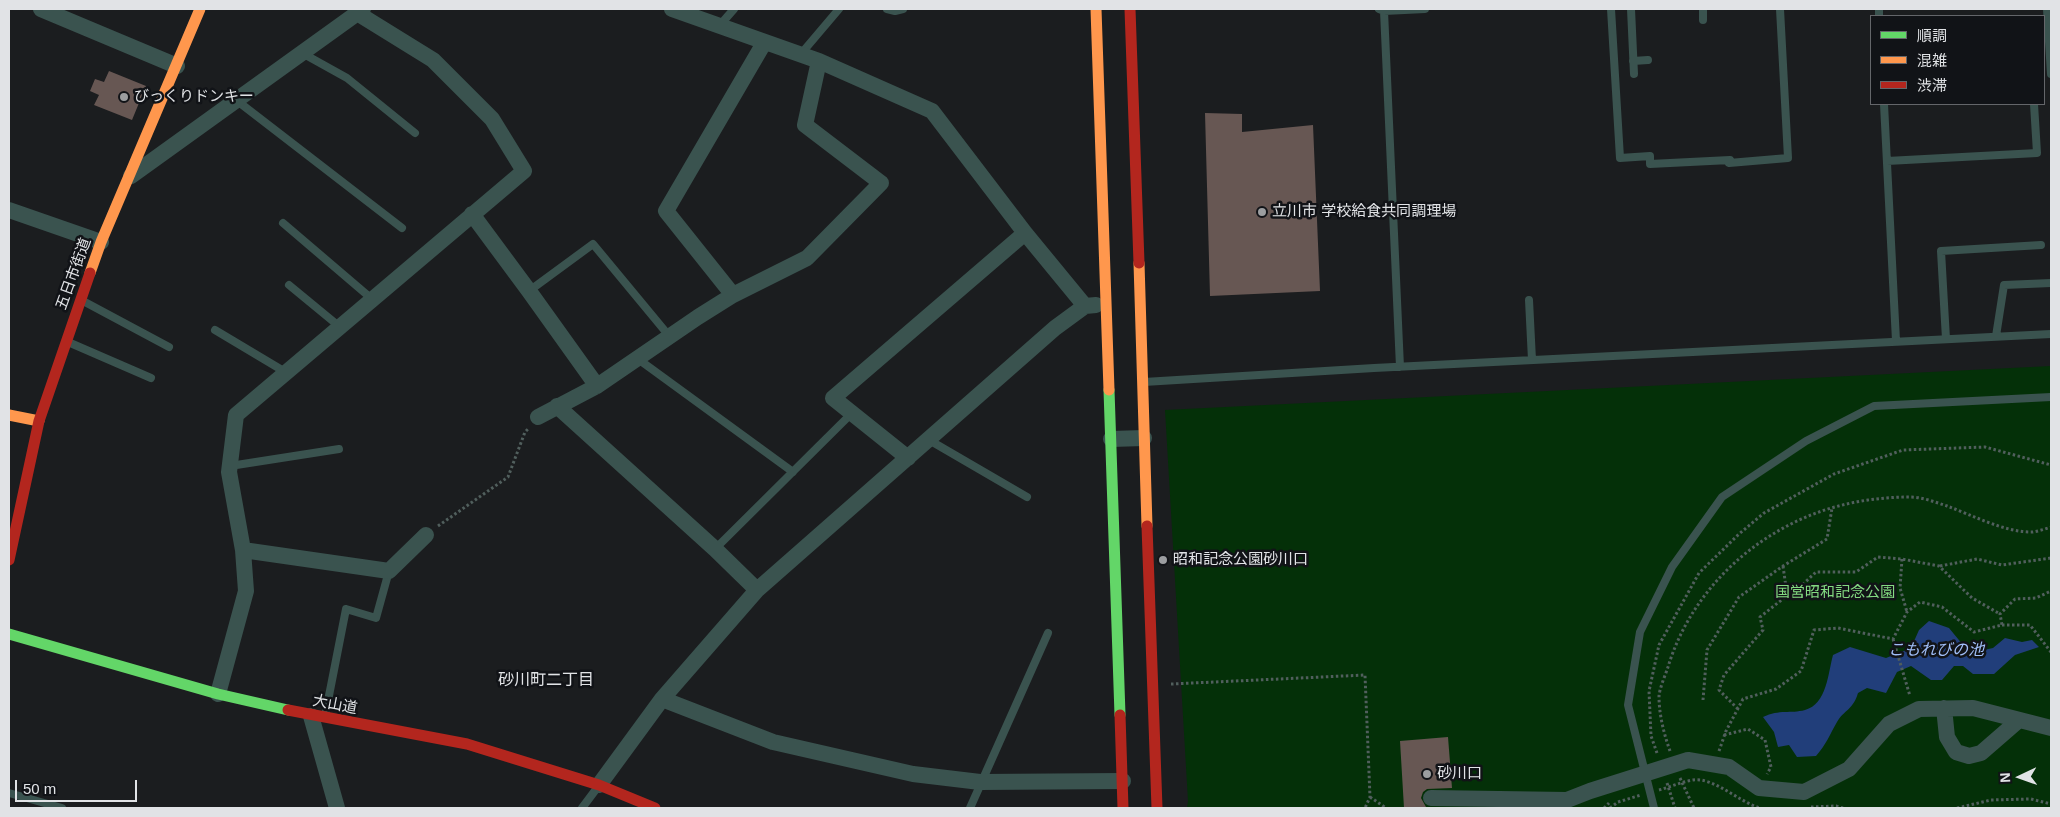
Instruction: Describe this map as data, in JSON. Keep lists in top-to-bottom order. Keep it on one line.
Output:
{"streets":{"street":["五日市街道","大山道"]},"districts":["砂川町二丁目"],"water":["こもれびの池"],"parks":["国営昭和記念公園"],"places":["びっくりドンキー","立川市 学校給食共同調理場","昭和記念公園砂川口","砂川口"],"legend":["順調","混雑","渋滞"],"scale_bar":"50 m","north":"left"}
